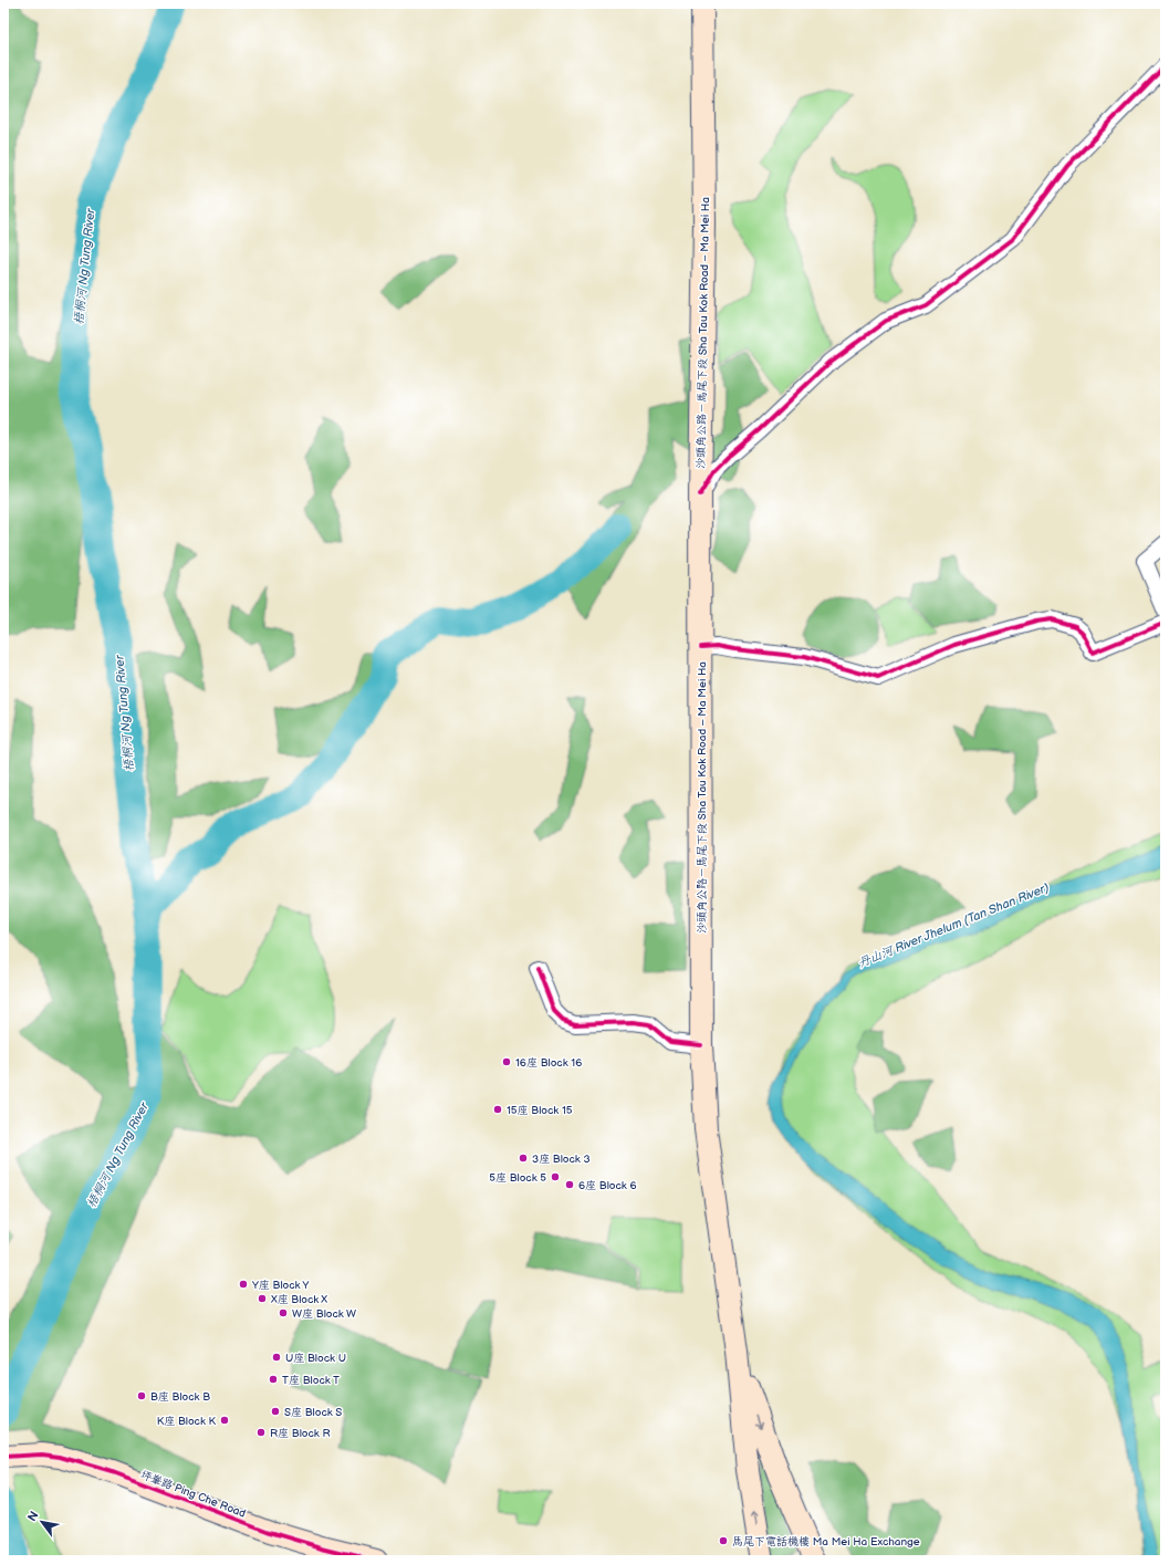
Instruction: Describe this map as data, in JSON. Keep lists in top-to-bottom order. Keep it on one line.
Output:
{"streets":{"main road":["沙頭角公路－馬尾下段 Sha Tau Kok Road – Ma Mei Ha","坪輋路 Ping Che Road"]},"water":["梧桐河 Ng Tung River","丹山河 River Jhelum (Tan Shan River)"],"places":["16座 Block 16","15座 Block 15","3座 Block 3","5座 Block 5","6座 Block 6","Y座 Block Y","X座 Block X","W座 Block W","U座 Block U","T座 Block T","B座 Block B","S座 Block S","K座 Block K","R座 Block R","馬尾下電話機樓 Ma Mei Ha Exchange"],"north":"top left"}
